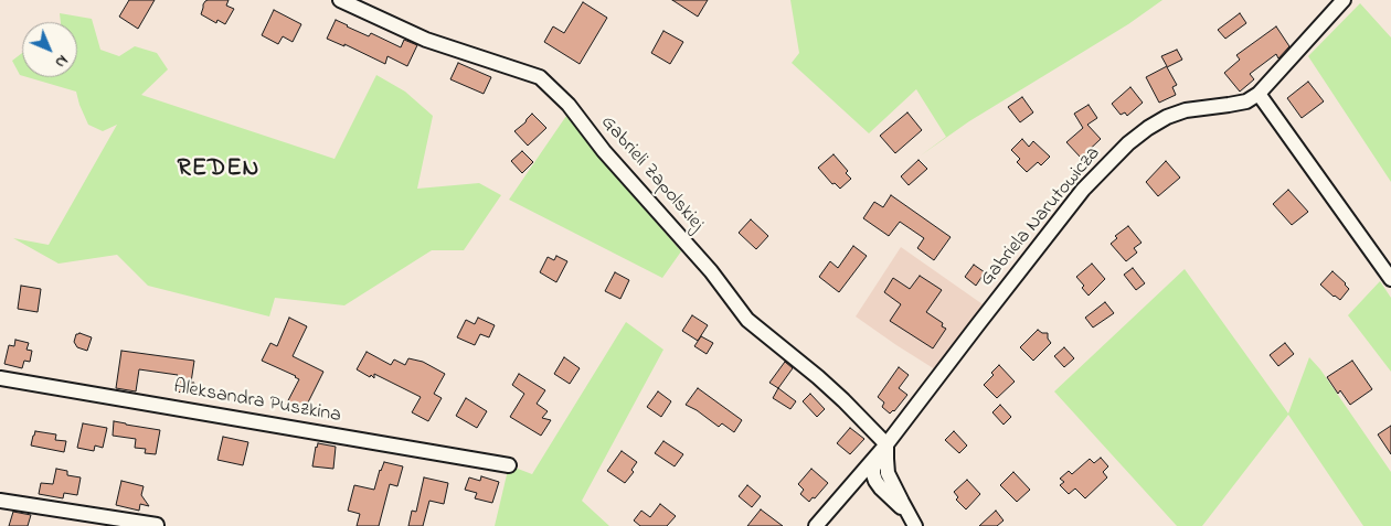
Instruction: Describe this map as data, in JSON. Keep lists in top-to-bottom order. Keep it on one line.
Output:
{"streets":{"street":["Gabrieli Zapolskiej","Gabriela Narutowicza","Aleksandra Puszkina"]},"crossings":[["Gabrieli Zapolskiej","Gabriela Narutowicza"]],"districts":["REDEN"],"north":"bottom right"}
